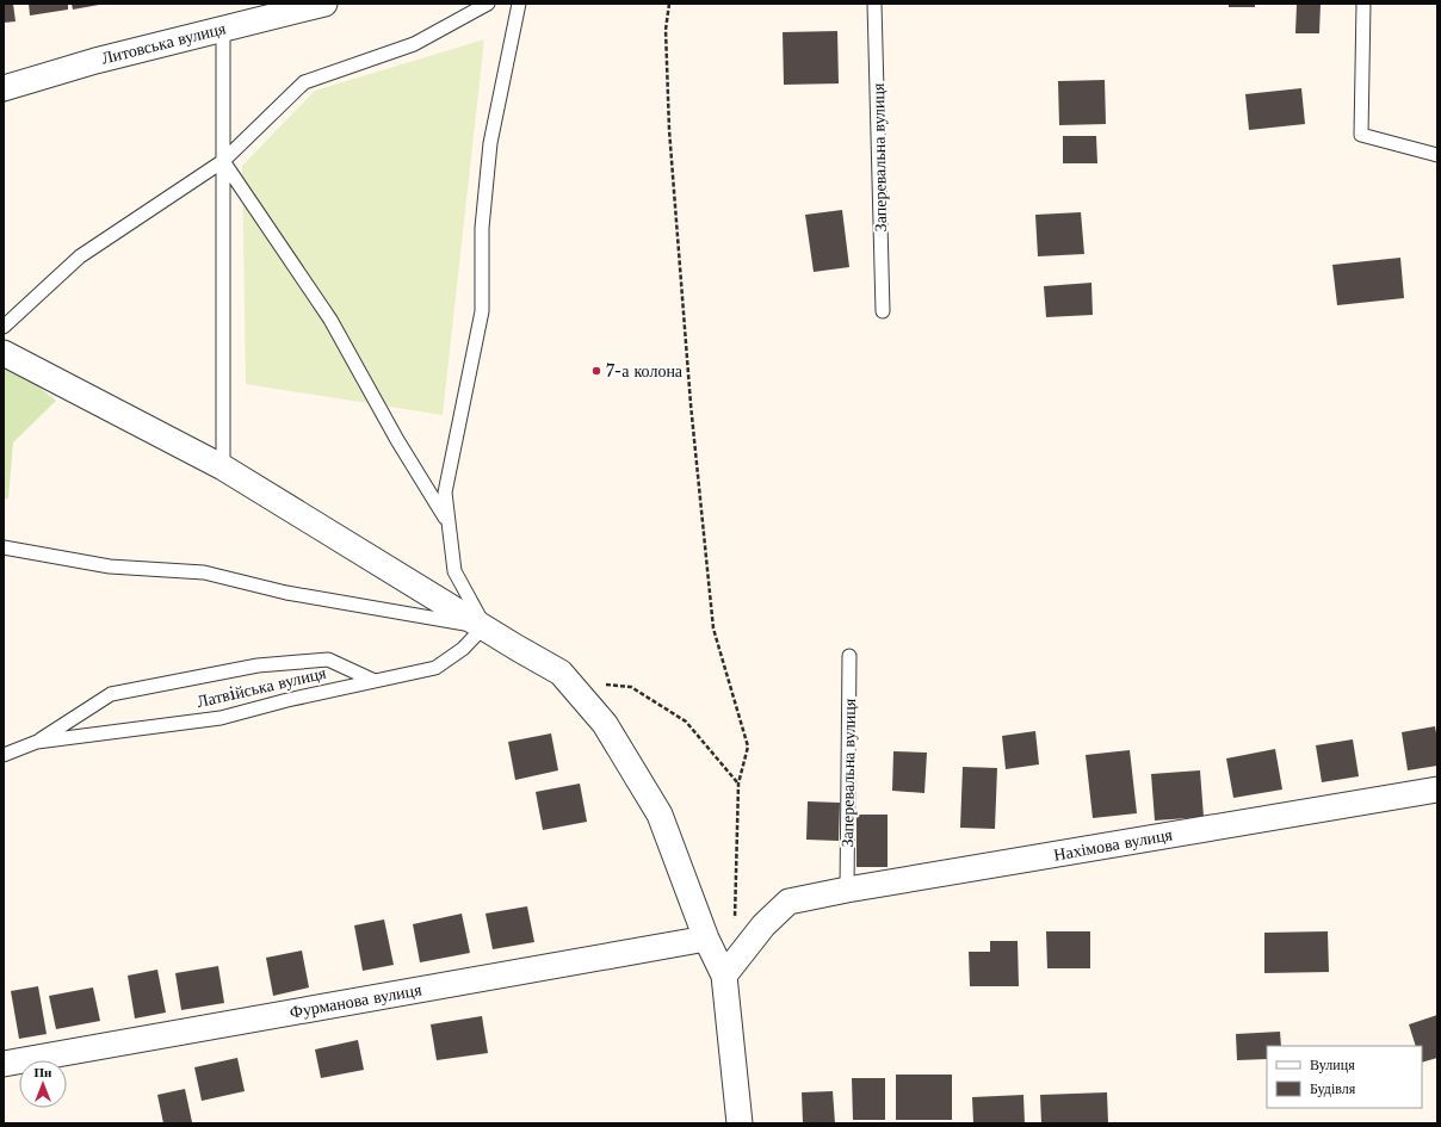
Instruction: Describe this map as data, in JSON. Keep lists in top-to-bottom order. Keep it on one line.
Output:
{"streets":{"street":["Литовська вулиця","Нахімова вулиця","Фурманова вулиця"],"lane":["Заперевальна вулиця","Латвiйська вулиця"]},"crossings":[["Заперевальна вулиця","Нахімова вулиця"]],"places":["7-а колона"],"legend":["Вулиця","Будівля"],"north":"top"}
